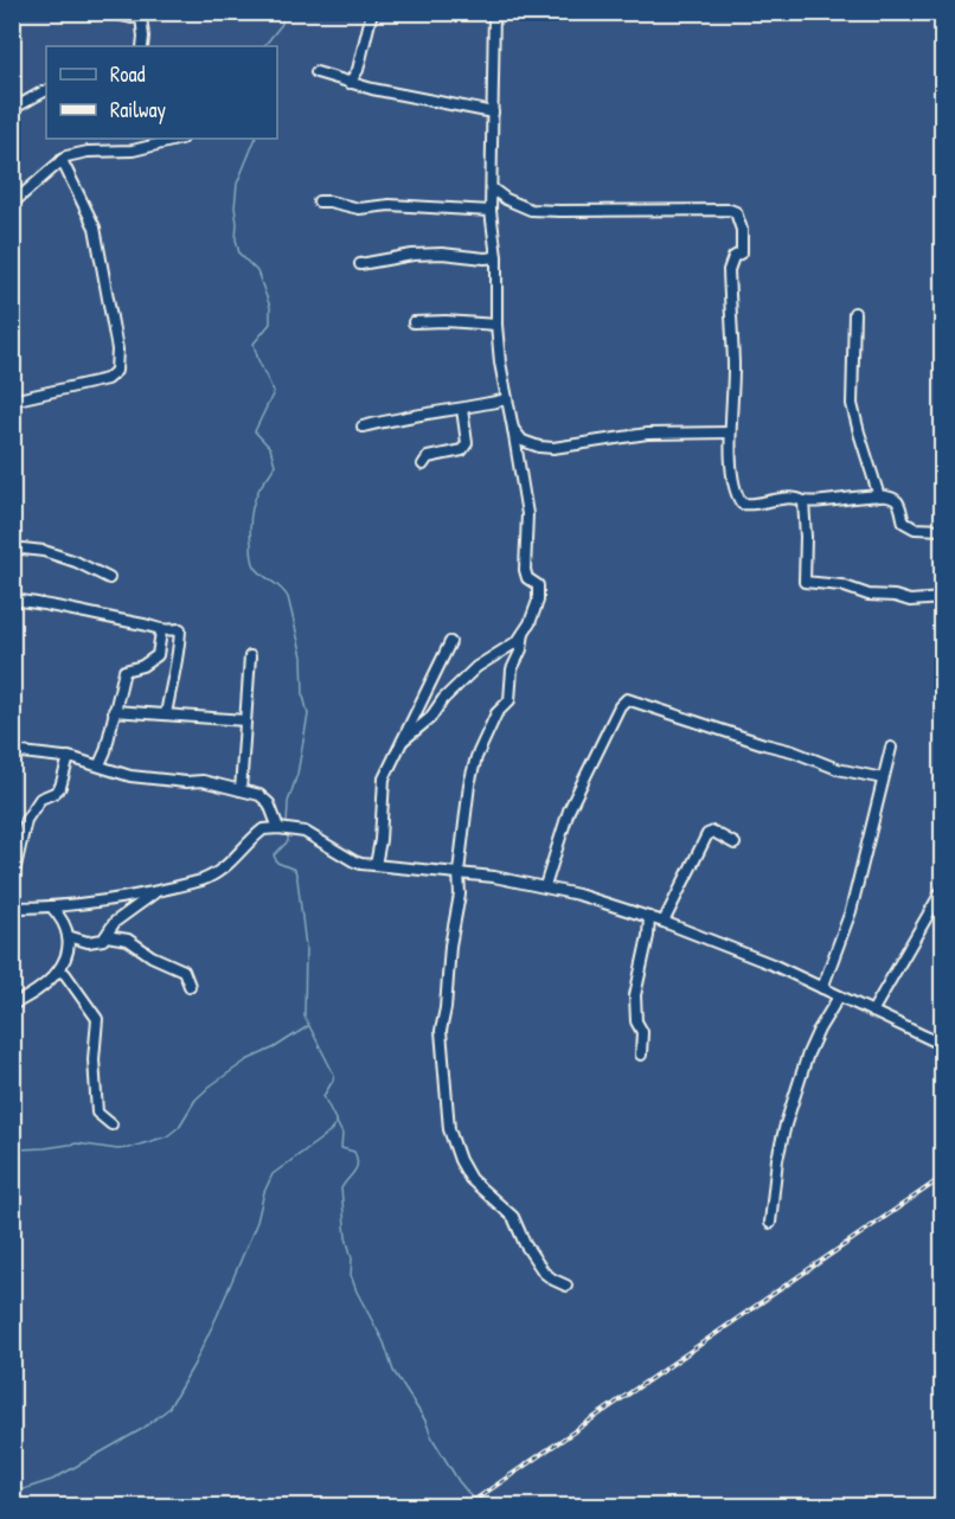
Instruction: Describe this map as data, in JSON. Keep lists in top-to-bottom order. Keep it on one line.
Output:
{"legend":["Road","Railway"]}
